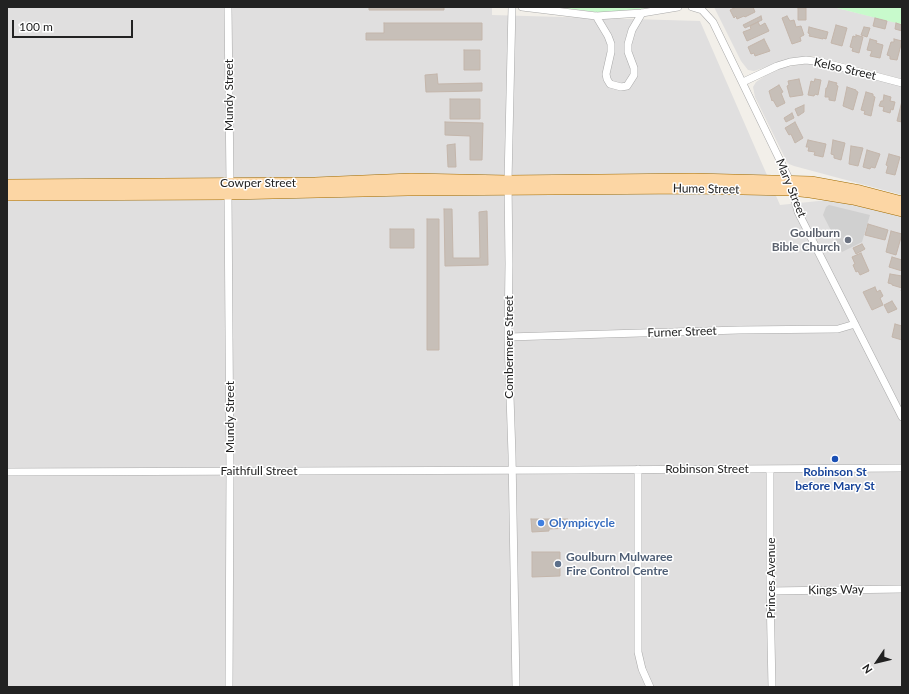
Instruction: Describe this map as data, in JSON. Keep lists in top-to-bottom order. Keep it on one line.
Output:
{"streets":{"main road":["Cowper Street","Hume Street"],"street":["Kelso Street","Mundy Street","Mary Street","Furner Street","Combermere Street","Robinson Street","Faithfull Street","Princes Avenue","Kings Way"]},"crossings":[["Kelso Street","Mary Street"],["Mundy Street","Cowper Street"],["Mundy Street","Faithfull Street"],["Cowper Street","Hume Street"],["Cowper Street","Combermere Street"],["Mary Street","Hume Street"],["Mary Street","Furner Street"],["Hume Street","Combermere Street"],["Furner Street","Combermere Street"],["Combermere Street","Robinson Street"],["Combermere Street","Faithfull Street"],["Robinson Street","Faithfull Street"],["Robinson Street","Princes Avenue"],["Princes Avenue","Kings Way"]],"places":["Goulburn Bible Church","Robinson St before Mary St","Olympicycle","Goulburn Mulwaree Fire Control Centre"],"scale_bar":"100 m","north":"bottom left"}
